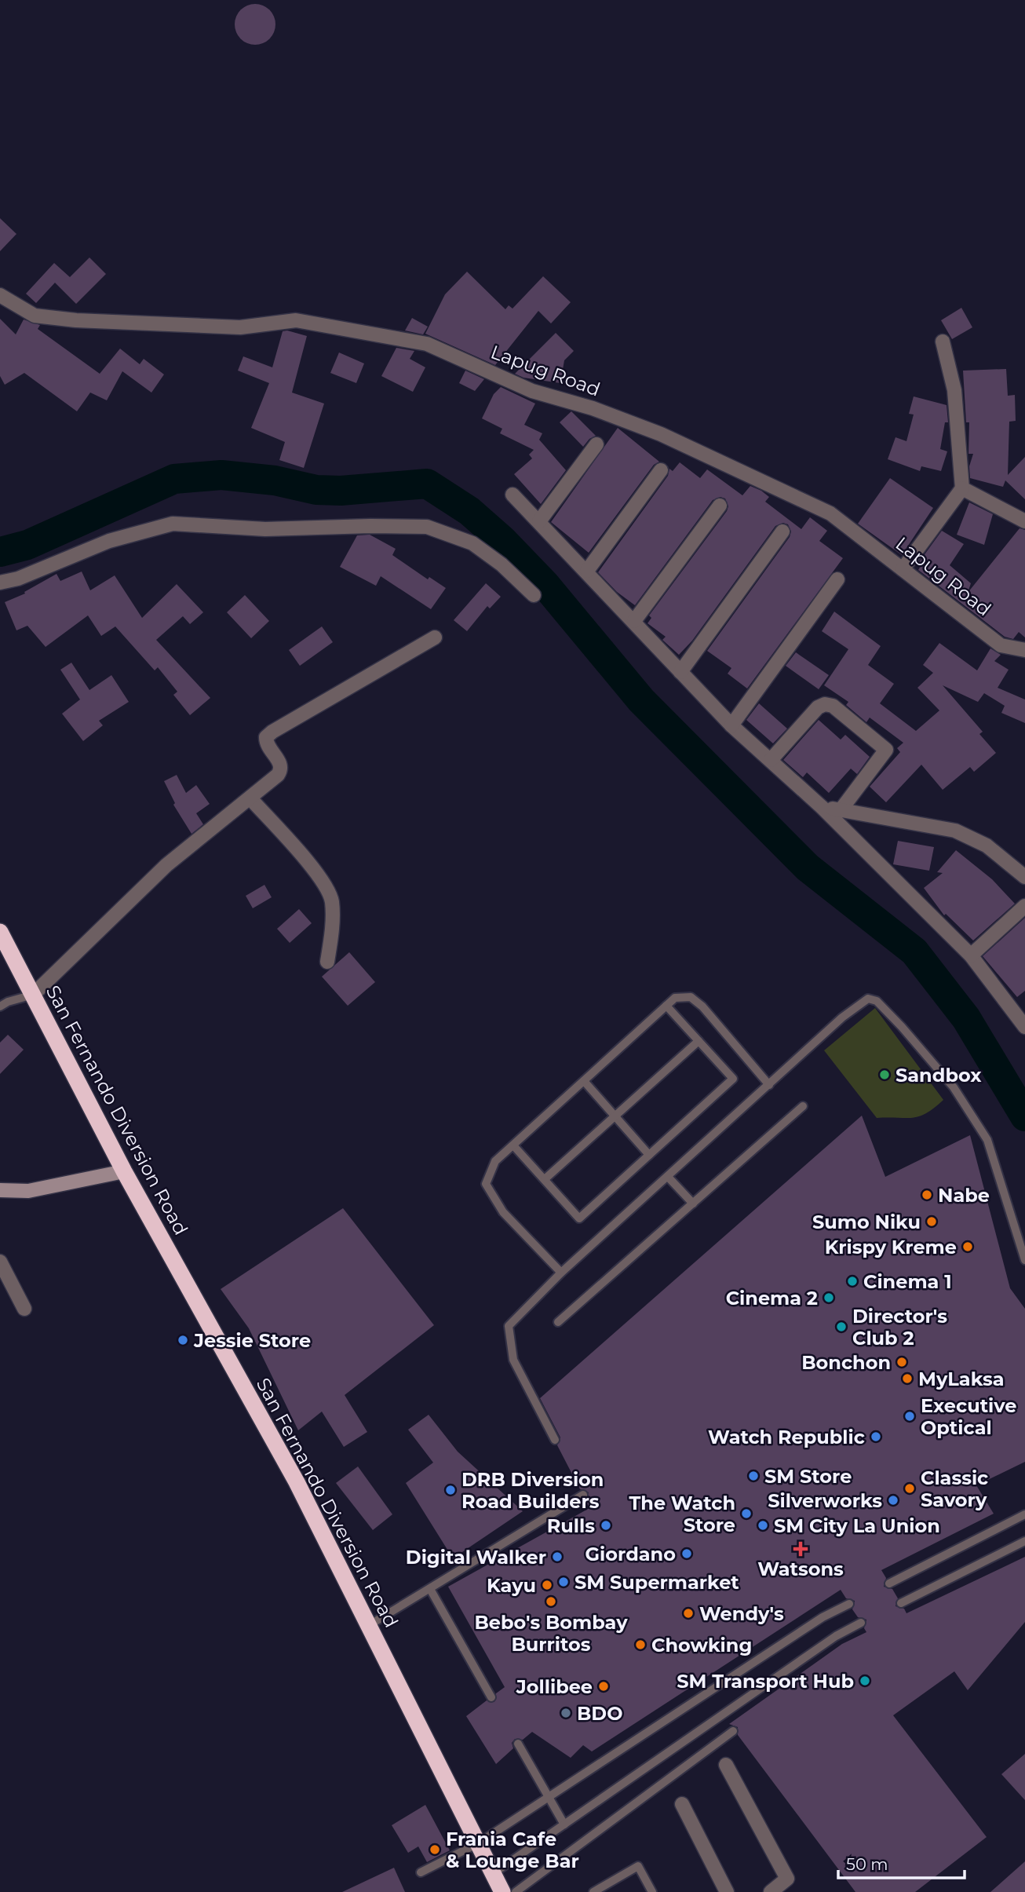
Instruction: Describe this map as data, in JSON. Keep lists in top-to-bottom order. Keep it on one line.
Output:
{"streets":{"highway":["San Fernando Diversion Road"],"street":["Lapug Road"]},"places":{"other":["Sandbox","Nabe","Sumo Niku","Krispy Kreme","Cinema 1","Cinema 2","Director's Club 2","Jessie Store","Bonchon","MyLaksa","Executive Optical","Watch Republic","SM Store","Classic Savory","DRB Diversion Road Builders","Silverworks","The Watch Store","Rulls","SM City La Union","Giordano","Digital Walker","SM Supermarket","Kayu","Bebo's Bombay Burritos","Wendy's","Chowking","SM Transport Hub","Jollibee","BDO","Frania Cafe & Lounge Bar"],"health":["Watsons"]},"scale_bar":"50 m"}
